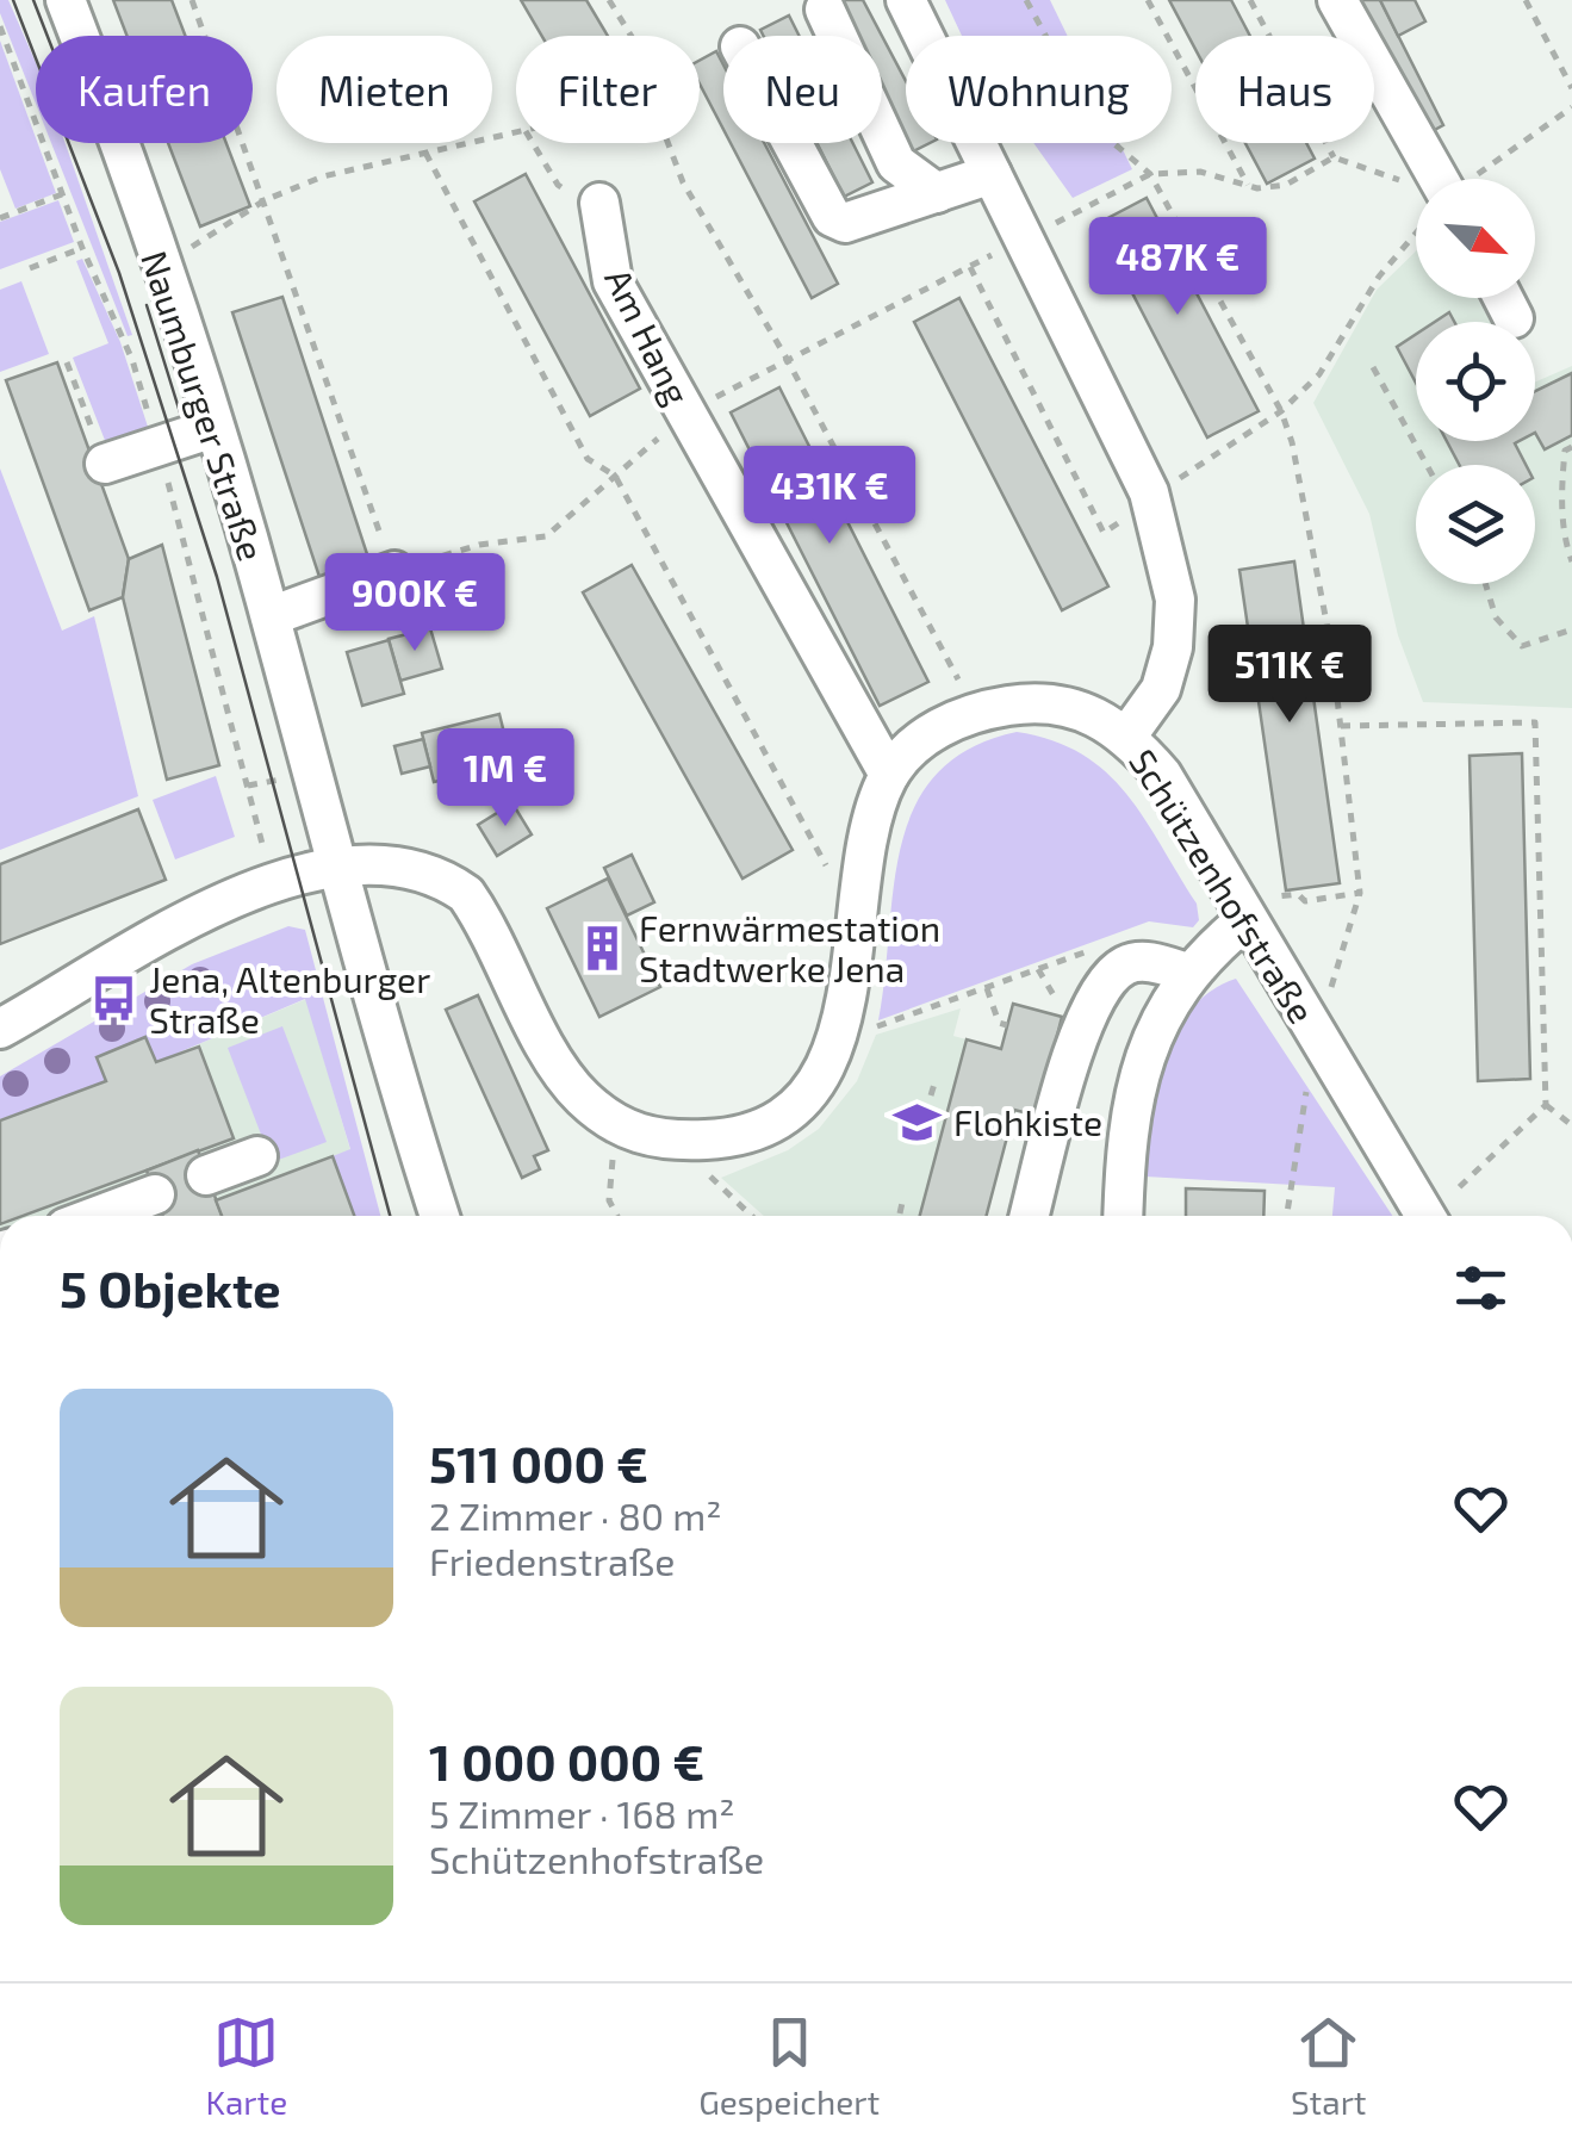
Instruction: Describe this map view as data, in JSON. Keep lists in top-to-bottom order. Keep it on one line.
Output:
{"streets":{"street":["Am Hang","Naumburger Straße","Schützenhofstraße"]},"crossings":[["Am Hang","Schützenhofstraße"]],"places":{"building":["Fernwärmestation Stadtwerke Jena"],"bus stop":["Jena, Altenburger Straße"],"school or university":["Flohkiste"]},"north":"bottom right","page":{"chip":["Kaufen","Mieten","Filter","Neu","Wohnung","Haus"],"price":["487K €","431K €","900K €","511K €","1M €"],"heading":"5 Objekte","list":[{"name":"511 000 €","note":"2 Zimmer · 80 m² · Friedenstraße"},{"name":"1 000 000 €","note":"5 Zimmer · 168 m² · Schützenhofstraße"}],"tabs":["Karte","Gespeichert","Start"]}}
